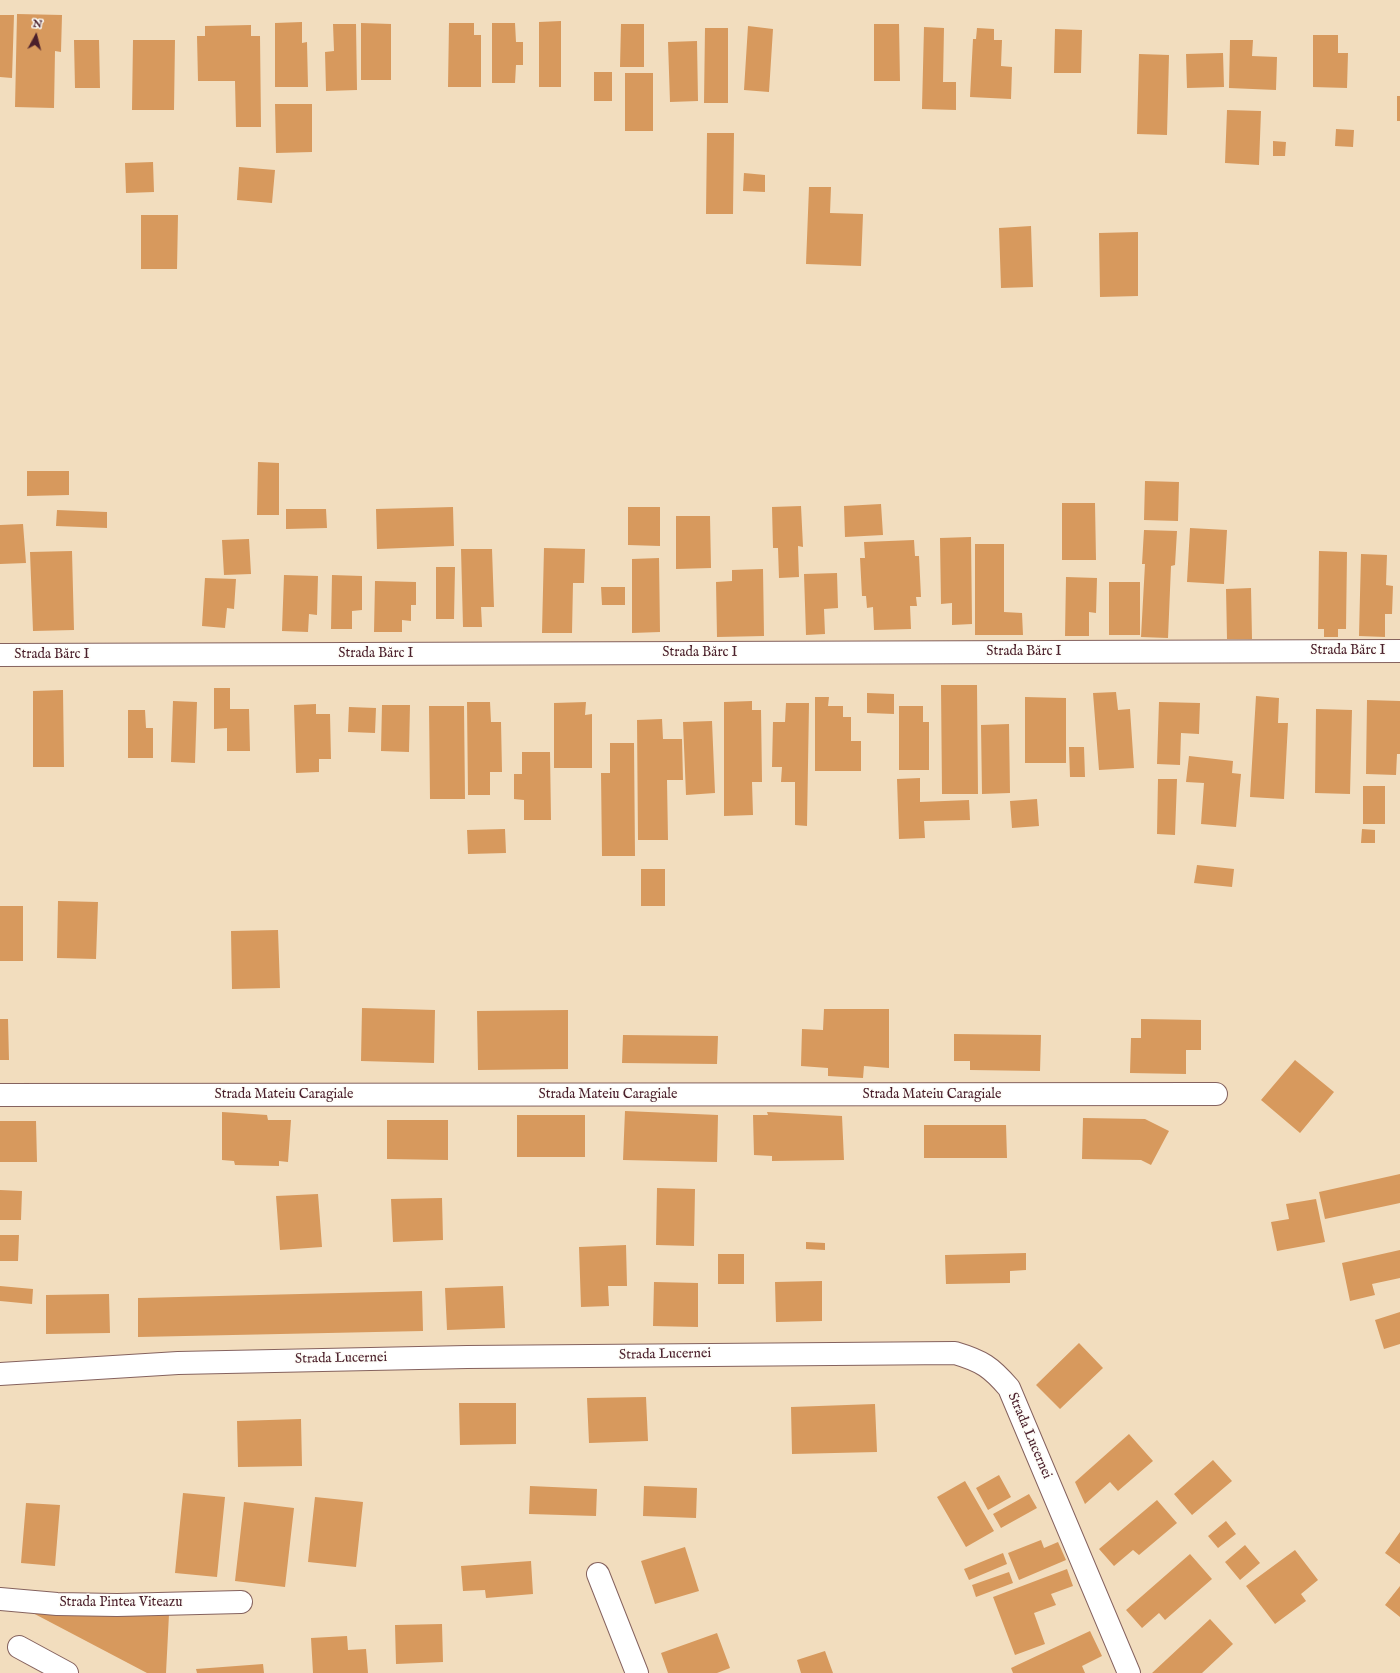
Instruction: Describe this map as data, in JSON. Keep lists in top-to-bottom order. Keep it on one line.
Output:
{"streets":{"street":["Strada Bărc I","Strada Mateiu Caragiale","Strada Lucernei","Strada Pintea Viteazu"]},"north":"top"}
